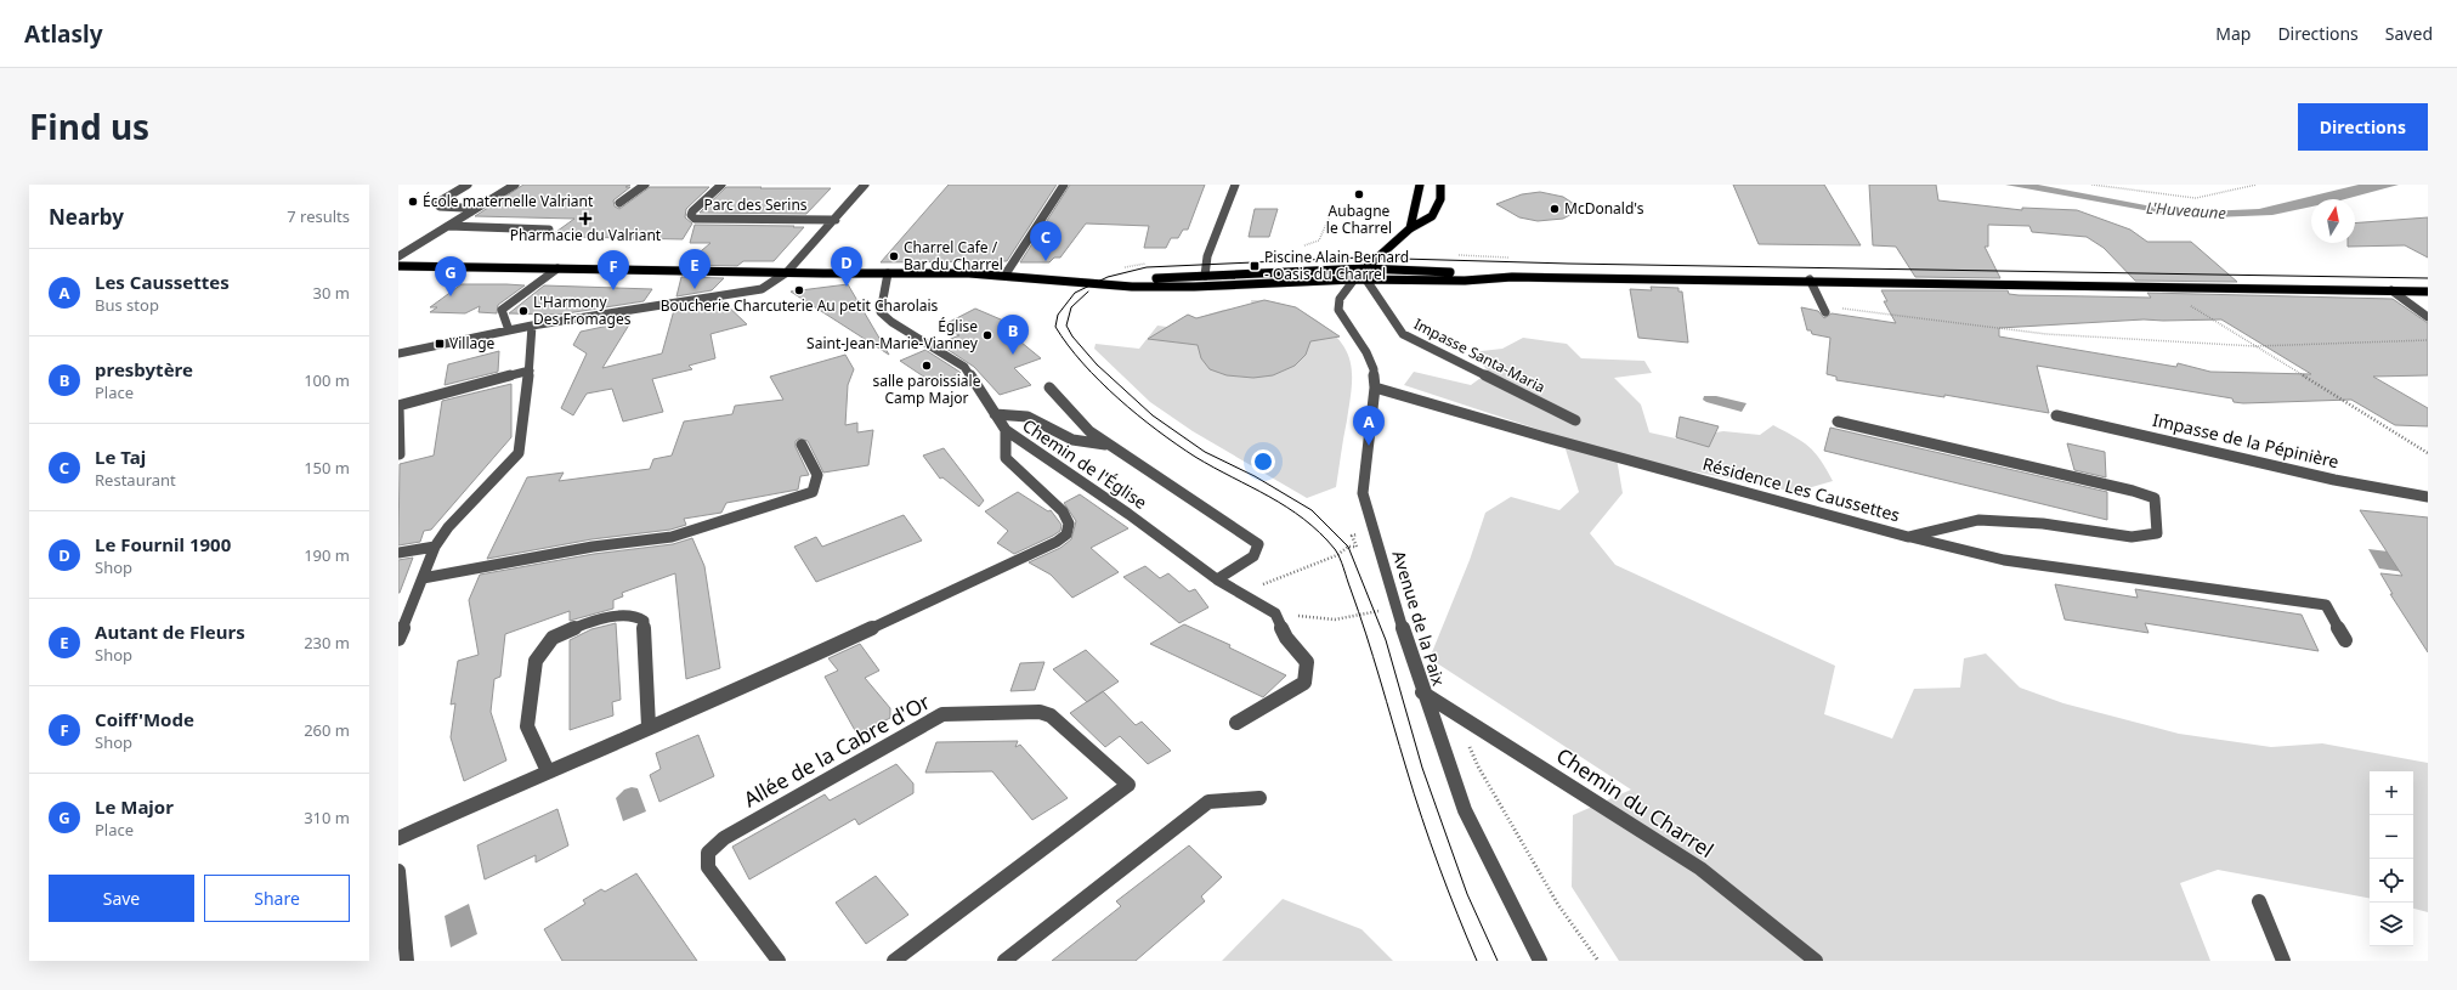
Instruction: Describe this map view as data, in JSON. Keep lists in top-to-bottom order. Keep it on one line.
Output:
{"streets":{"street":["Parc des Serins","Impasse Santa-Maria","Impasse de la Pépinière","Chemin de l'Église","Résidence Les Caussettes","Avenue de la Paix","Allée de la Cabre d'Or","Chemin du Charrel"]},"crossings":[["Impasse Santa-Maria","Avenue de la Paix"],["Résidence Les Caussettes","Avenue de la Paix"],["Avenue de la Paix","Chemin du Charrel"]],"water":["L'Huveaune"],"places":{"other":["Aubagne le Charrel","École maternelle Valriant","McDonald's","Charrel Cafe / Bar du Charrel","Boucherie Charcuterie Au petit Charolais","L'Harmony Des Fromages","Église Saint-Jean-Marie-Vianney","salle paroissiale Camp Major"],"health":["Pharmacie du Valriant"],"transit":["Piscine Alain Bernard - Oasis du Charrel","Village"]},"north":"top","page":{"header":"Atlasly","nav":["Map","Directions","Saved"],"title":"Find us","buttons":["Directions",["Save","Share"]],"heading":["Nearby","7 results"],"pins":["C","D","E","F","G","B","A"],"list":[{"mark":"A","name":"Les Caussettes","note":"Bus stop","value":"30 m"},{"mark":"B","name":"presbytère","note":"Place","value":"100 m"},{"mark":"C","name":"Le Taj","note":"Restaurant","value":"150 m"},{"mark":"D","name":"Le Fournil 1900","note":"Shop","value":"190 m"},{"mark":"E","name":"Autant de Fleurs","note":"Shop","value":"230 m"},{"mark":"F","name":"Coiff'Mode","note":"Shop","value":"260 m"},{"mark":"G","name":"Le Major","note":"Place","value":"310 m"}],"map_buttons":["+","−"]}}
